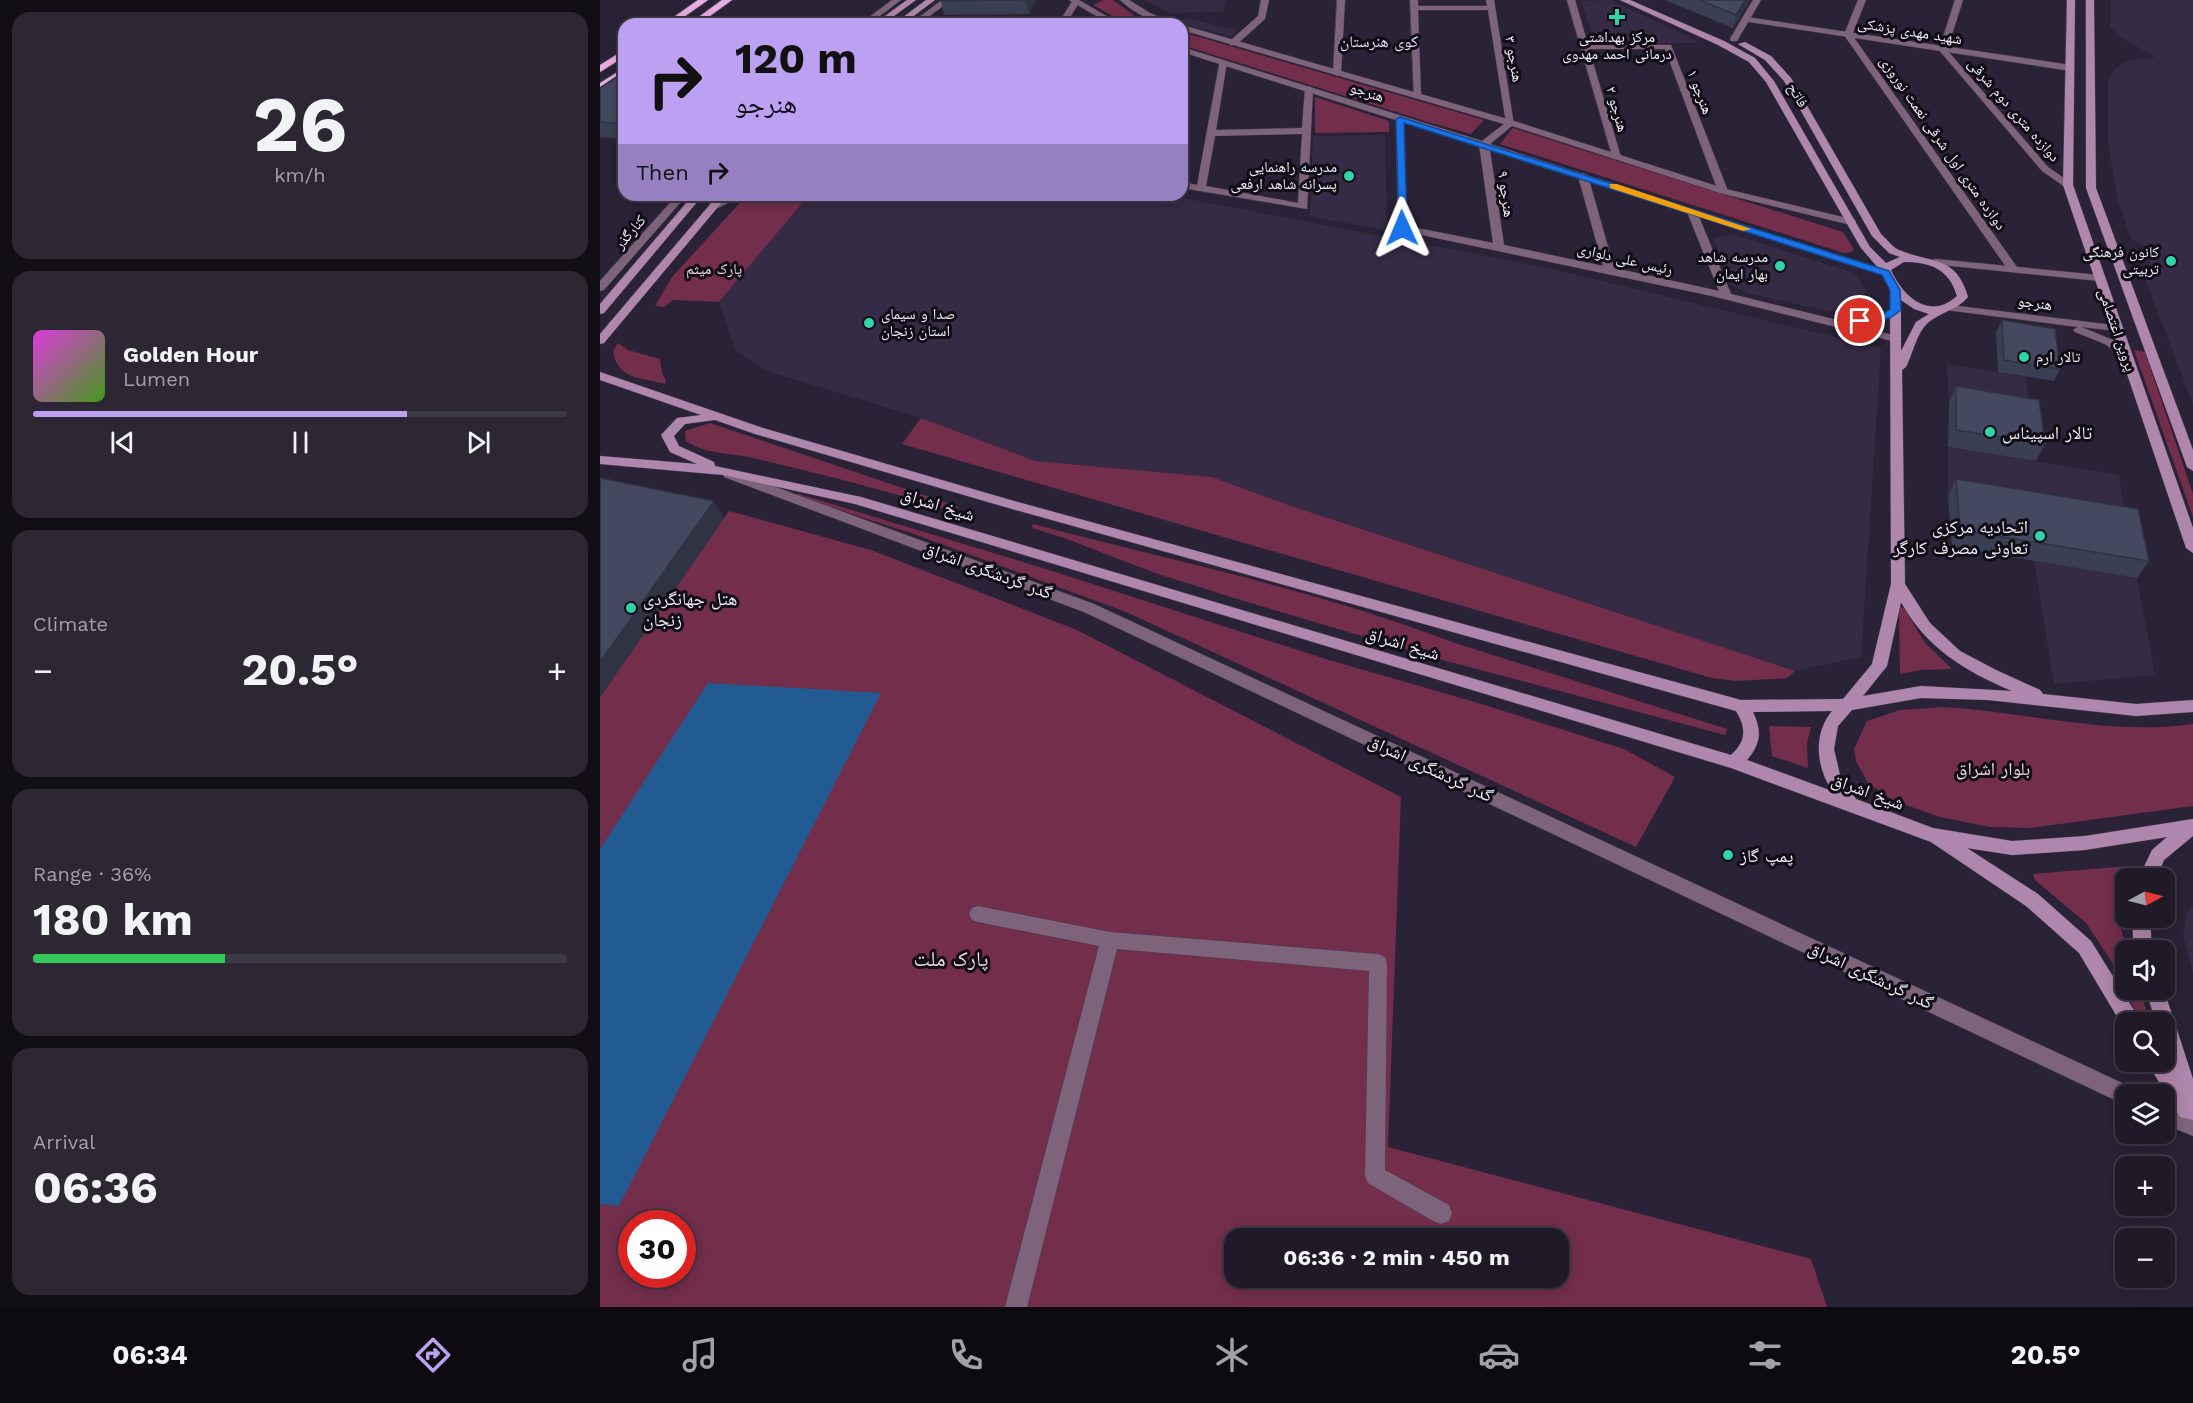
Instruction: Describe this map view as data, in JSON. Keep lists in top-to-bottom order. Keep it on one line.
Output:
{"streets":{"main road":["فاتح","پروین اعتصامی","شیخ اشراق"],"street":["شهید مهدی پزشکی","هنرجو ۳","هنرجو","هنرجو ۱","هنرجو ۲","دوازده متری دوم شرقی","دوازده متری اول شرقی نعمت نوروزی","هنرجو ۹","کنارگذر","رئیس علی دلواری","گدر گردشگری اشراق"]},"crossings":[["شهید مهدی پزشکی","دوازده متری دوم شرقی"],["شهید مهدی پزشکی","دوازده متری اول شرقی نعمت نوروزی"],["شهید مهدی پزشکی","پروین اعتصامی"],["هنرجو ۳","هنرجو"],["هنرجو","هنرجو ۱"],["هنرجو","فاتح"],["هنرجو","هنرجو ۲"],["هنرجو","دوازده متری اول شرقی نعمت نوروزی"],["هنرجو","هنرجو ۹"],["هنرجو","رئیس علی دلواری"],["هنرجو","پروین اعتصامی"],["هنرجو ۱","هنرجو ۲"],["دوازده متری دوم شرقی","پروین اعتصامی"],["هنرجو ۹","رئیس علی دلواری"],["شیخ اشراق","گدر گردشگری اشراق"]],"districts":["کوی هنرستان"],"parks":["پارک میثم","بلوار اشراق","پارک ملت"],"places":{"health":["مرکز بهداشتی درمانی احمد مهدوی"],"other":["مدرسه راهنمایی پسرانه شاهد ارفعی","کانون فرهنگی تربیتی","مدرسه شاهد بهار ایمان","صدا و سیمای استان زنجان","تالار ارم","تالار اسپیناس","اتحادیه مرکزی تعاونی مصرف کارگر","هتل جهانگردی زنجان","پمپ گاز"]},"north":"right","page":{"tile":[["26","km/h"],"Climate",["Range · 36%","180 km"],["Arrival","06:36"]],"turn":["120 m","هنرجو"],"then":"Then","song":["Golden Hour","Lumen"],"heat":["−","20.5°","+"],"map_buttons":["+","−"],"limit":"30","trip":"06:36 · 2 min · 450 m","tabs":["06:34","20.5°"]}}
